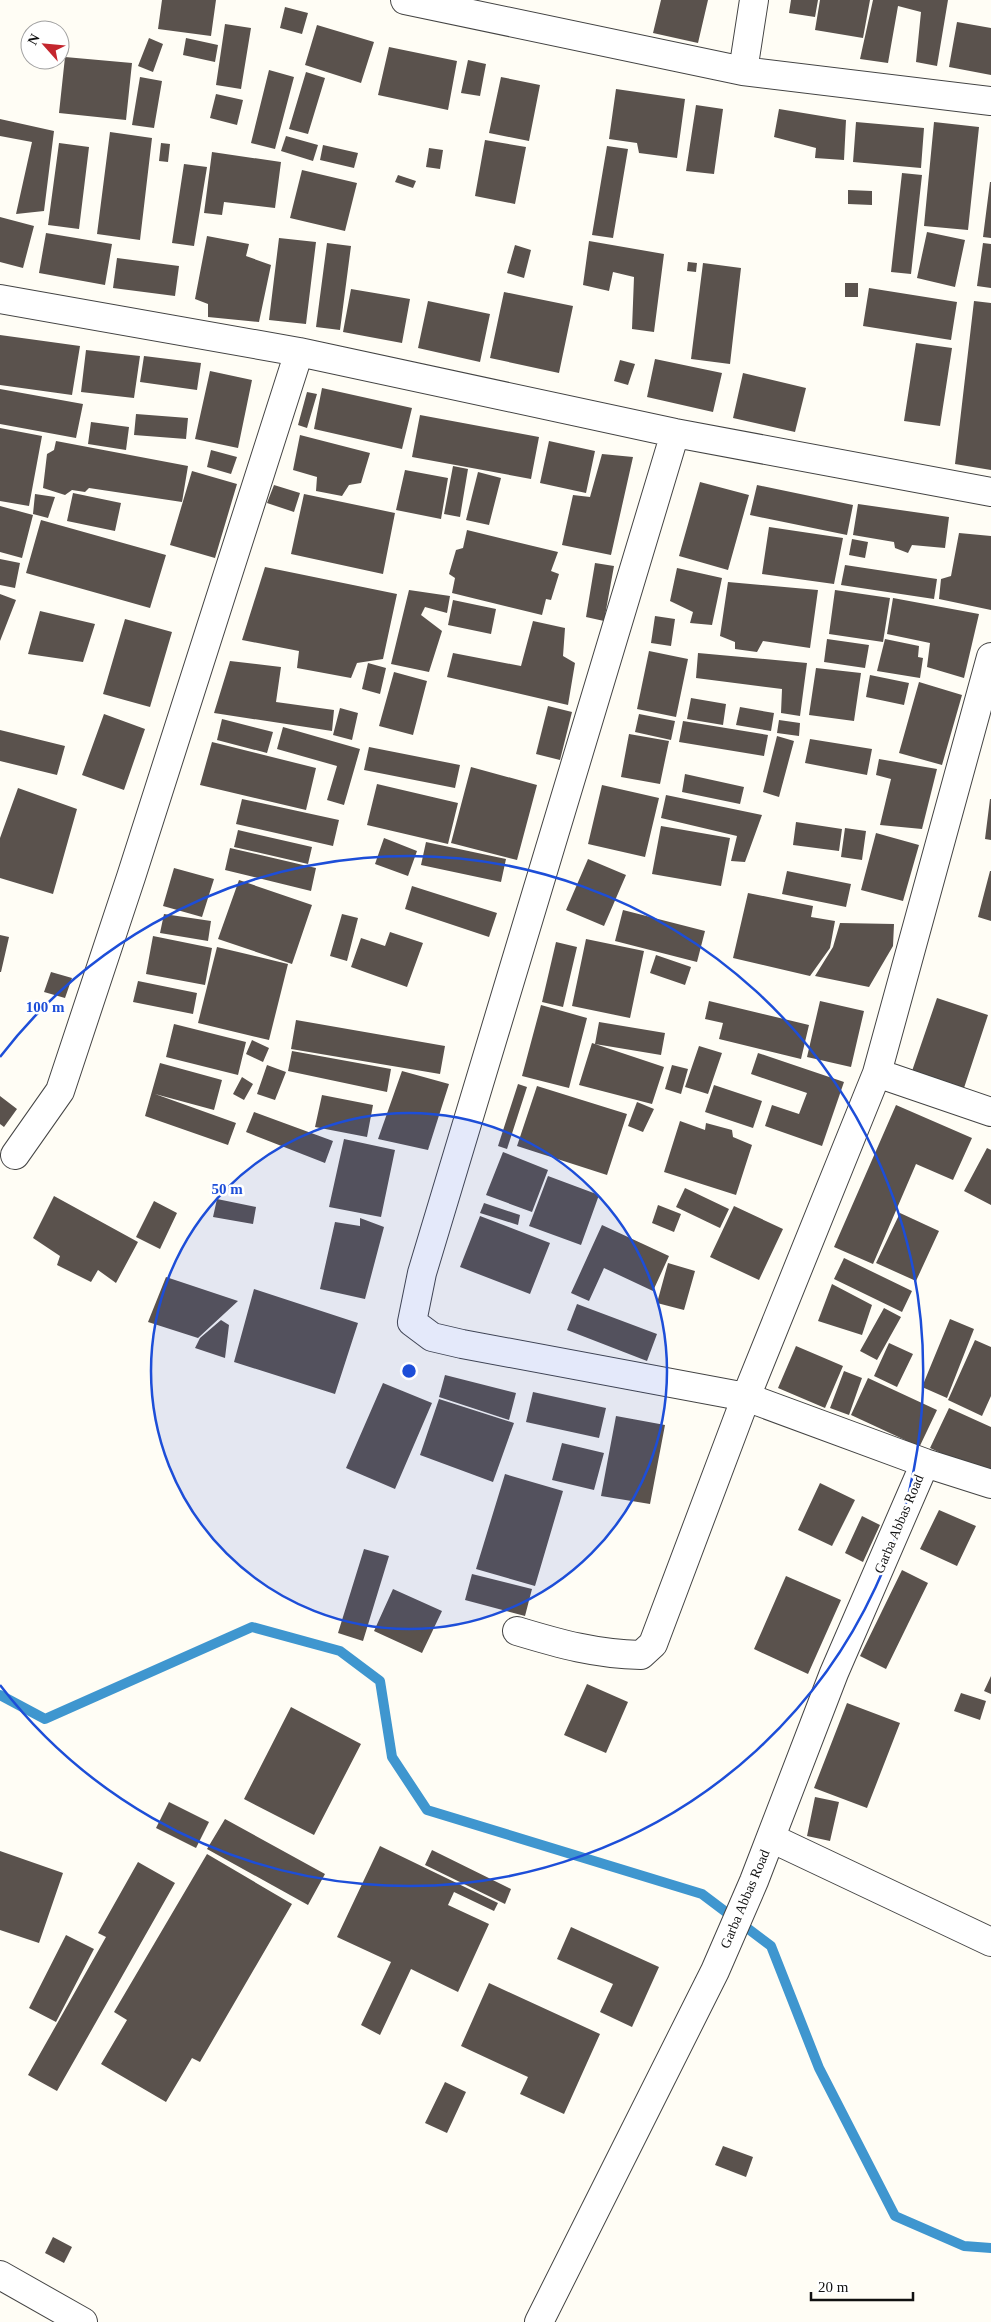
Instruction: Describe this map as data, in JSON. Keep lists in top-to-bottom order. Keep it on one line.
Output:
{"streets":{"street":["Garba Abbas Road"]},"scale_bar":"20 m","north":"top left","rings":["100 m","50 m"]}
